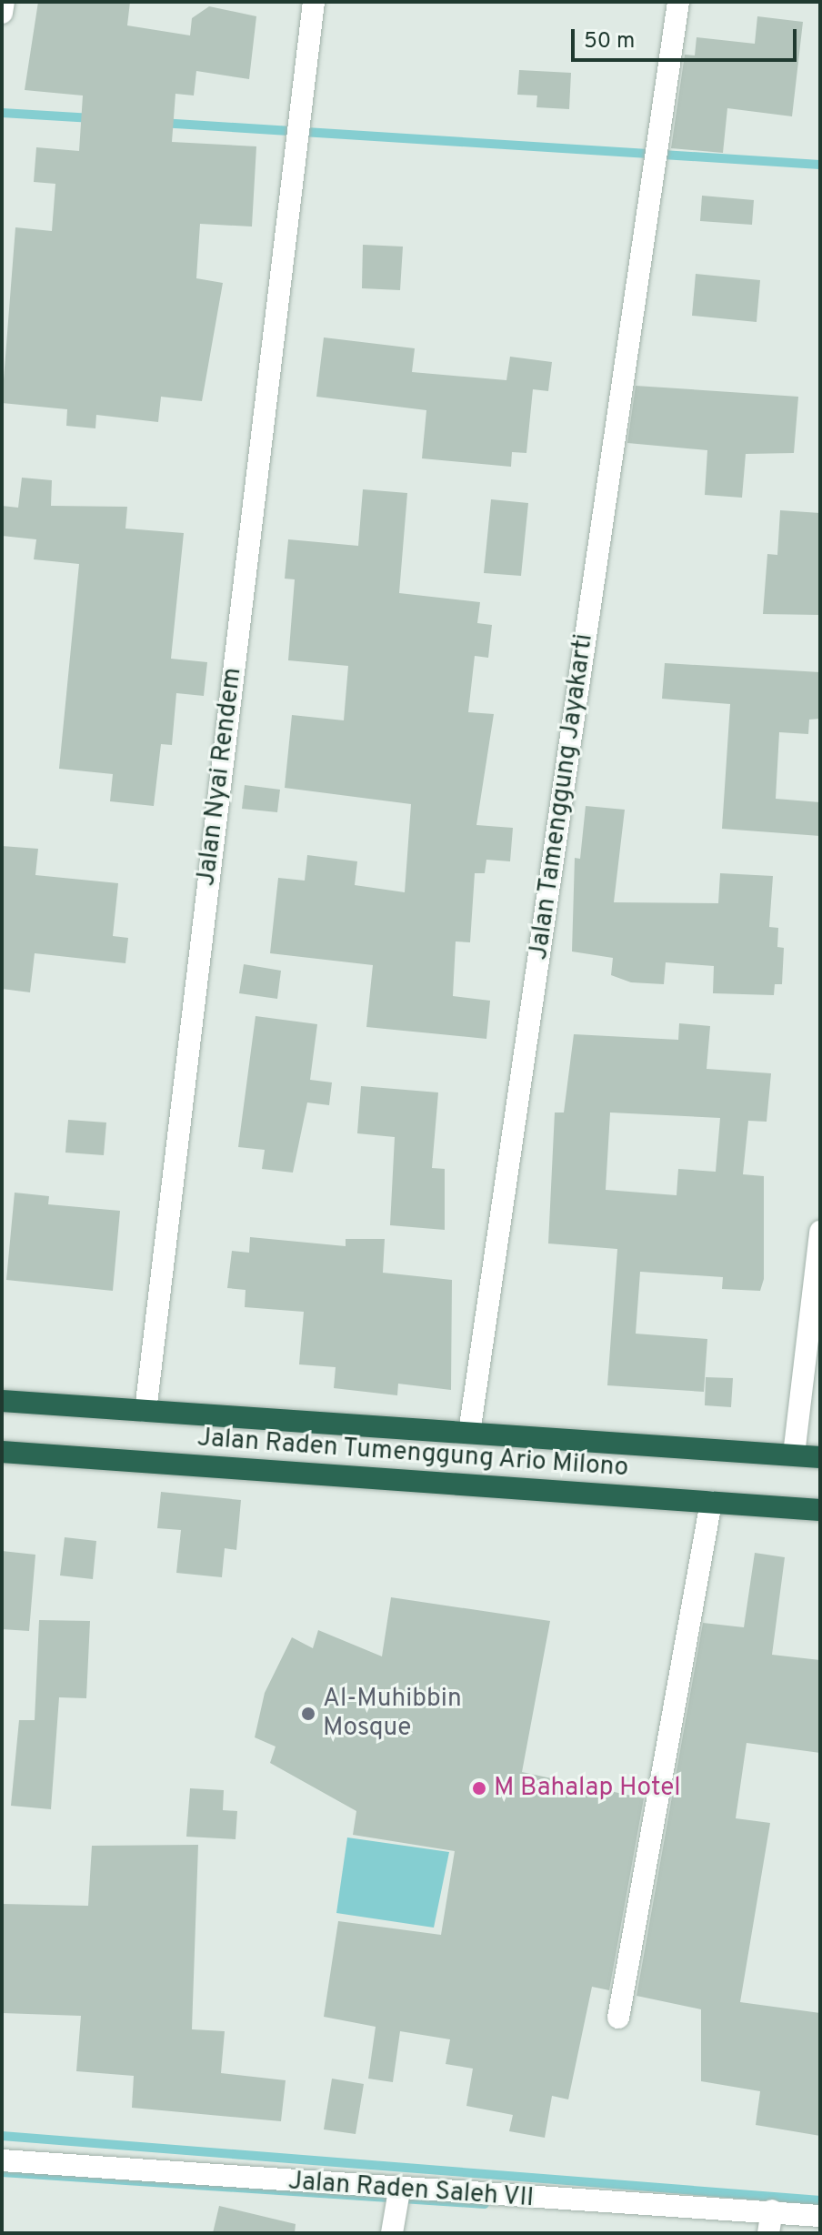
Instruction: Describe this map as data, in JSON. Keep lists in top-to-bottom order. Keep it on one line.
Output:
{"streets":{"highway":["Jalan Raden Tumenggung Ario Milono"],"street":["Jalan Nyai Rendem","Jalan Tamenggung Jayakarti","Jalan Raden Saleh VII"]},"crossings":[["Jalan Nyai Rendem","Jalan Raden Tumenggung Ario Milono"],["Jalan Tamenggung Jayakarti","Jalan Raden Tumenggung Ario Milono"]],"places":["Al-Muhibbin Mosque","M Bahalap Hotel"],"scale_bar":"50 m"}
